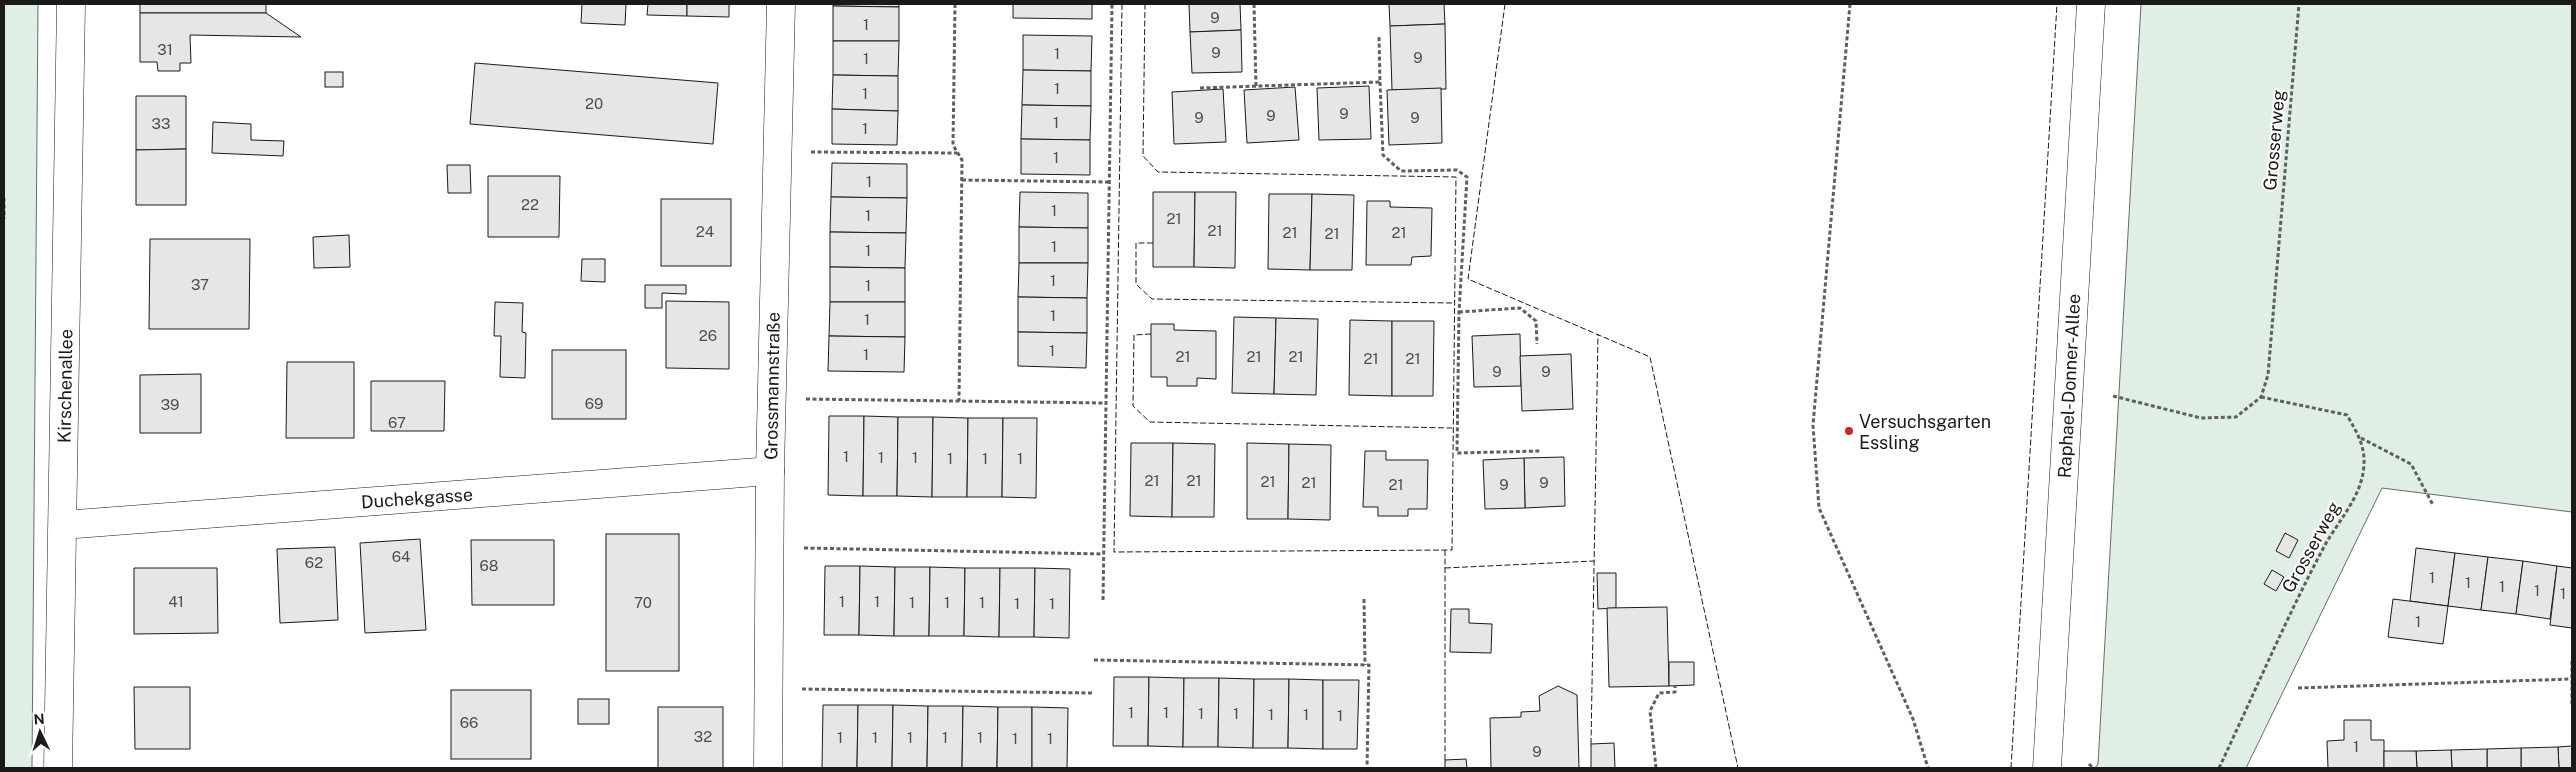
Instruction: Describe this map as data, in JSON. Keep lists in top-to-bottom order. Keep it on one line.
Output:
{"streets":{"street":["Kirschenallee","Grossmannstraße","Raphael-Donner-Allee","Duchekgasse"],"path":["Grosserweg"]},"crossings":[["Kirschenallee","Duchekgasse"],["Grossmannstraße","Duchekgasse"]],"places":["Versuchsgarten Essling"],"house_numbers":["9","1","31","9","1","9","1","1","1","20","9","9","9","9","1","33","1","1","1","22","1","1","21","21","24","21","21","21","1","1","1","37","1","1","1","26","1","1","21","21","21","21","21","9","9","69","39","67","1","1","1","1","1","1","21","21","21","21","9","21","9","64","62","68","1","1","1","1","1","41","1","1","70","1","1","1","1","1","1","1","1","1","1","1","1","1","66","32","1","1","1","1","1","1","1","1","9"],"north":"top"}
